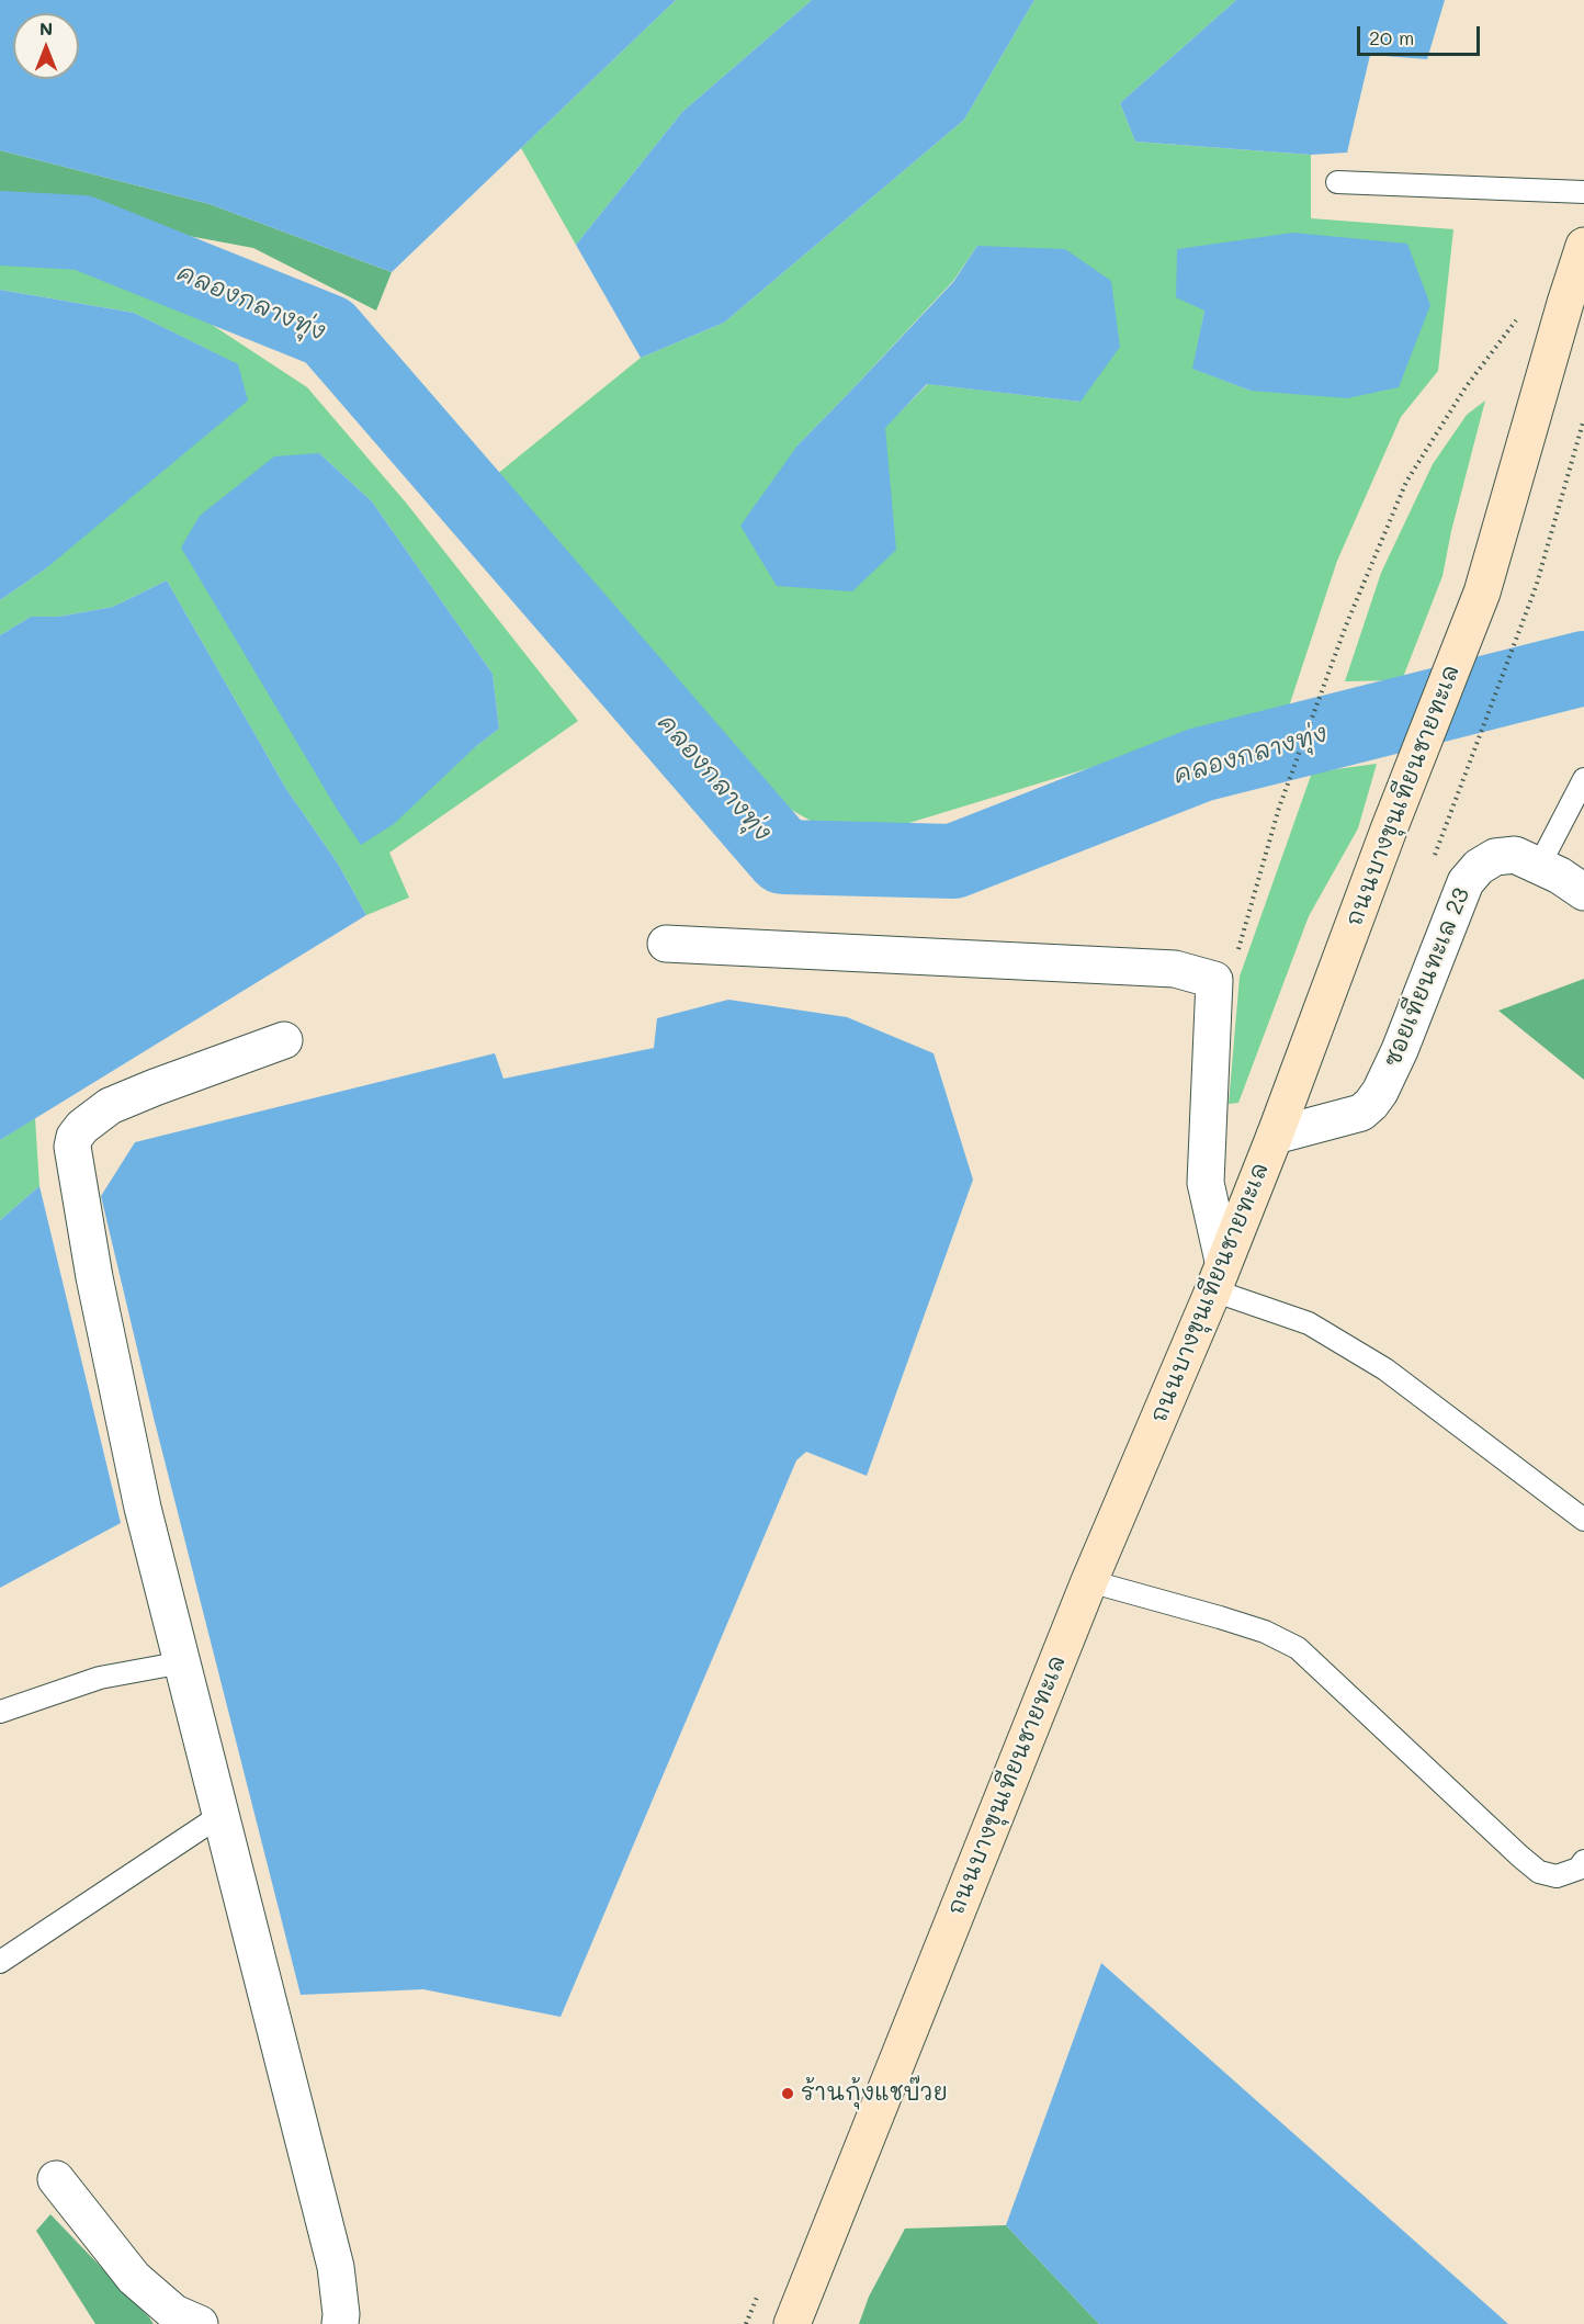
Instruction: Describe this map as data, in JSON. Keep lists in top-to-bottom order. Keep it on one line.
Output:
{"streets":{"main road":["ถนนบางขุนเทียนชายทะเล"],"street":["ซอยเทียนทะเล 23"]},"crossings":[["ถนนบางขุนเทียนชายทะเล","ซอยเทียนทะเล 23"]],"water":["คลองกลางทุ่ง"],"places":["ร้านกุ้งแชบ๊วย"],"scale_bar":"20 m","north":"top"}
